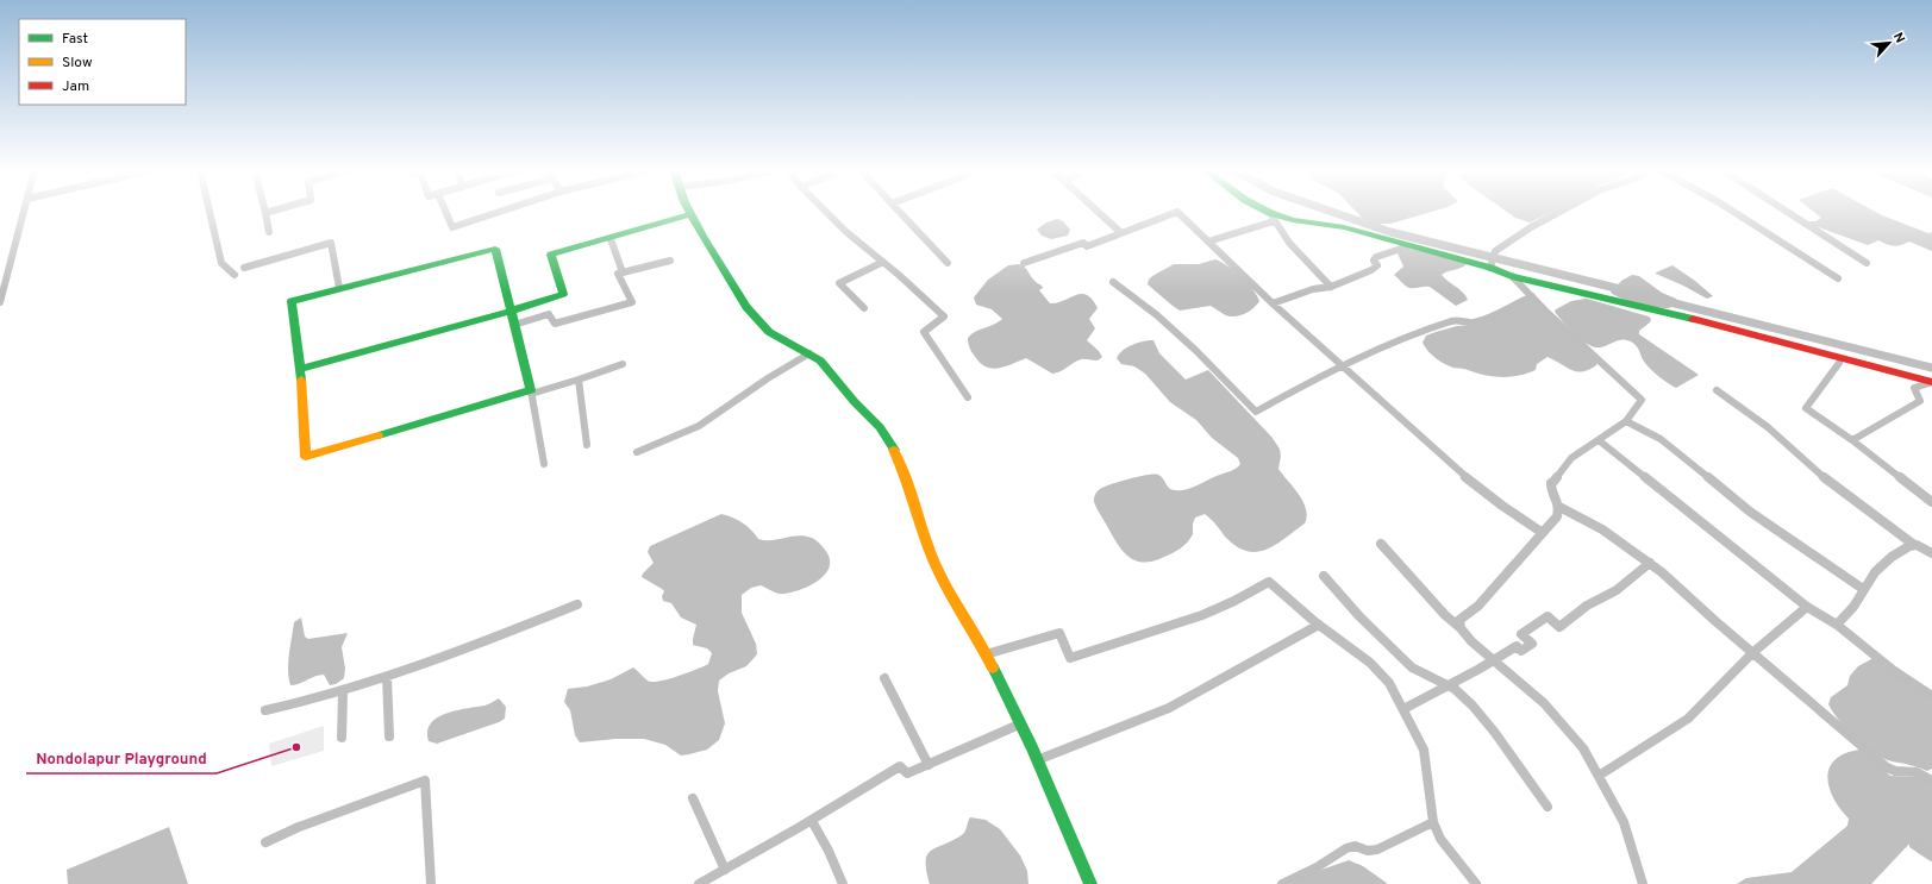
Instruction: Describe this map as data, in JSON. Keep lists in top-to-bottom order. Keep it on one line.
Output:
{"places":["Nondolapur Playground"],"legend":["Fast","Slow","Jam"],"north":"top right"}
